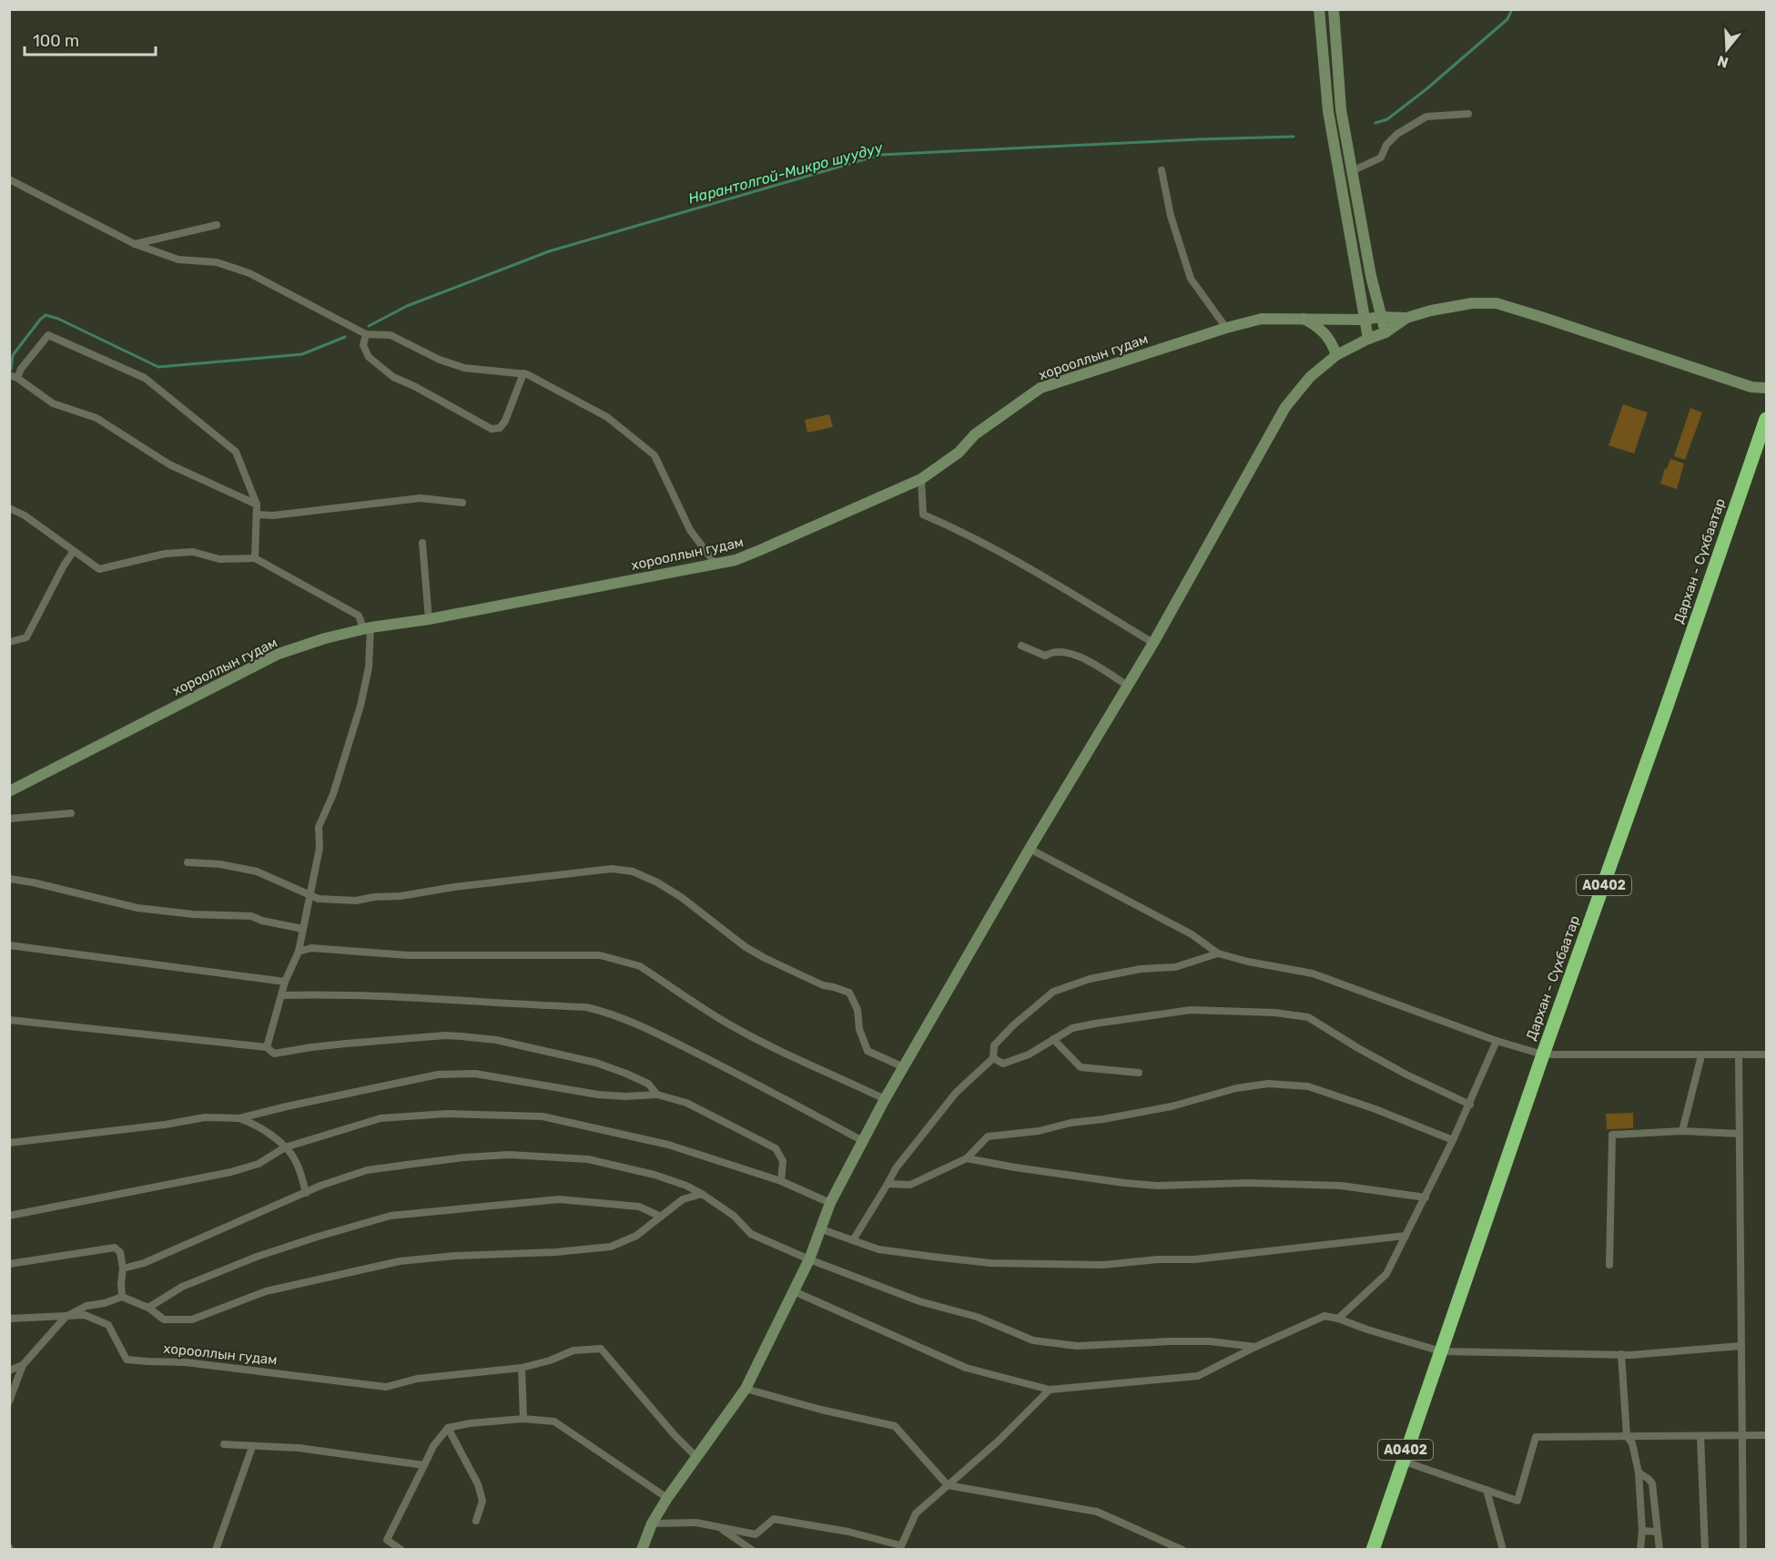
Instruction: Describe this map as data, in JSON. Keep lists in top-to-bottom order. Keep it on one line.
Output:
{"streets":{"highway":["Дархан - Сүхбаатар","A0402"],"street":["хорооллын гудам"]},"water":["Нарантолгой-Микро шуудуу"],"scale_bar":"100 m","north":"bottom"}
